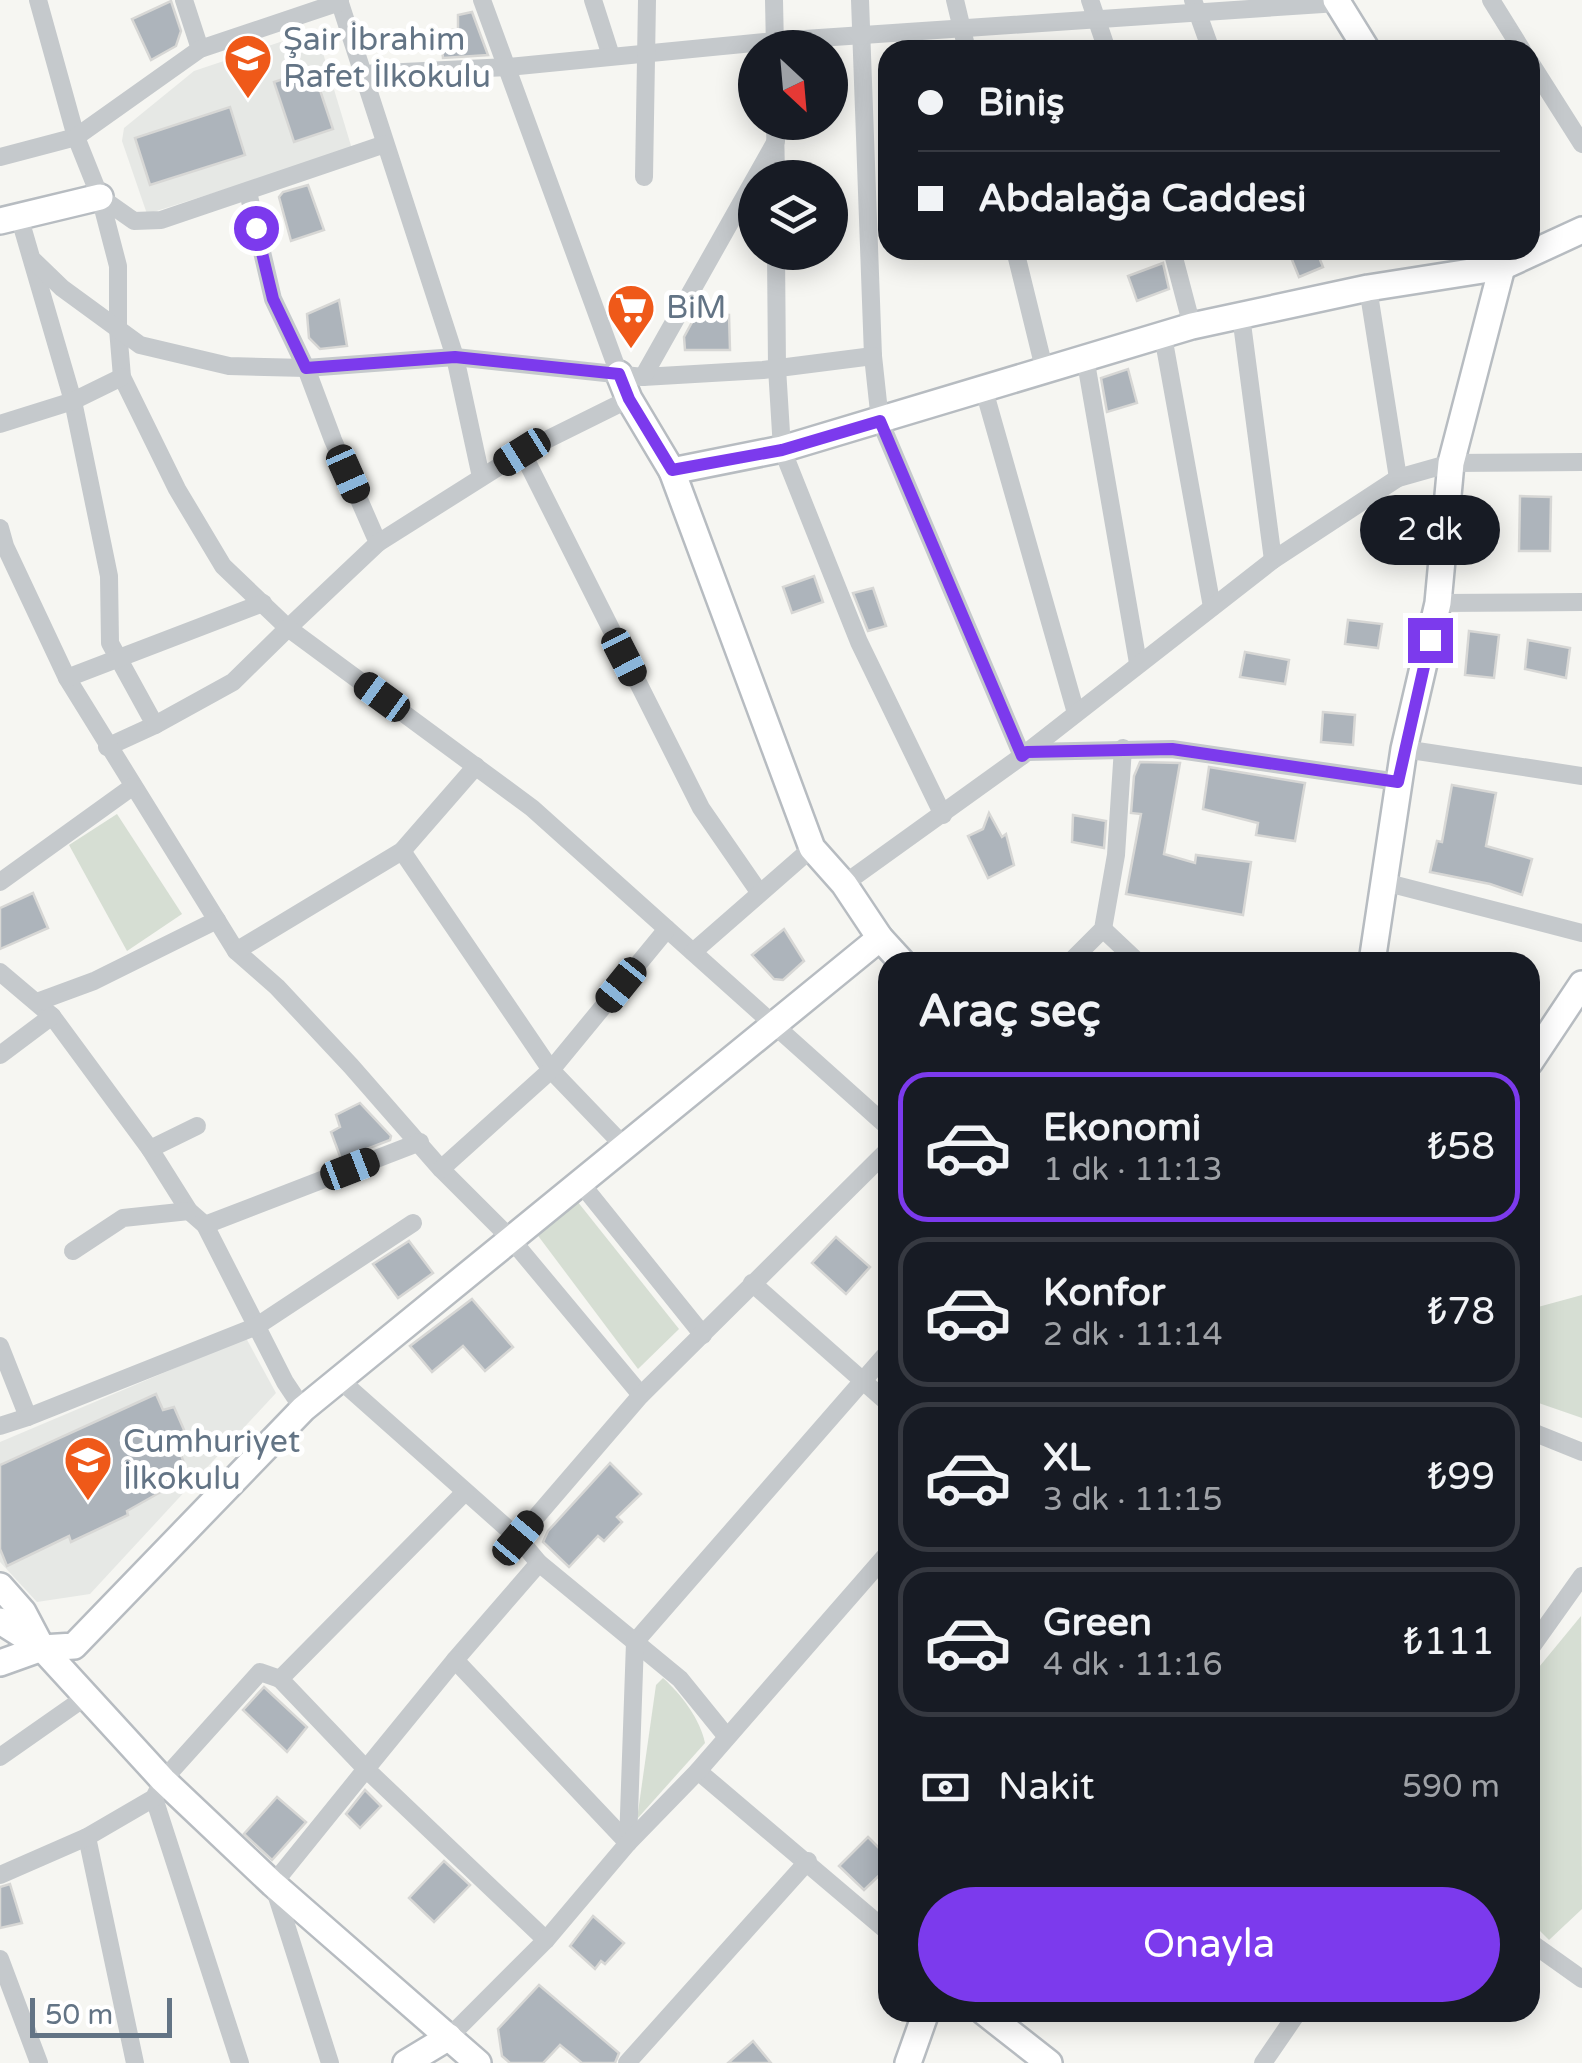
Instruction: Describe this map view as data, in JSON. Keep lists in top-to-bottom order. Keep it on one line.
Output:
{"places":{"school or university":["Şair İbrahim Rafet İlkokulu","Cumhuriyet İlkokulu"],"supermarket":["BiM"]},"scale_bar":"50 m","north":"bottom right","page":{"banner":["Biniş","Abdalağa Caddesi"],"bubble":"2 dk","heading":"Araç seç","list":[{"name":"Ekonomi","note":"1 dk · 11:13","value":"₺58"},{"name":"Konfor","note":"2 dk · 11:14","value":"₺78"},{"name":"XL","note":"3 dk · 11:15","value":"₺99"},{"name":"Green","note":"4 dk · 11:16","value":"₺111"}],"pay":["Nakit","590 m"],"buttons":"Onayla","scale":"50 m"}}
